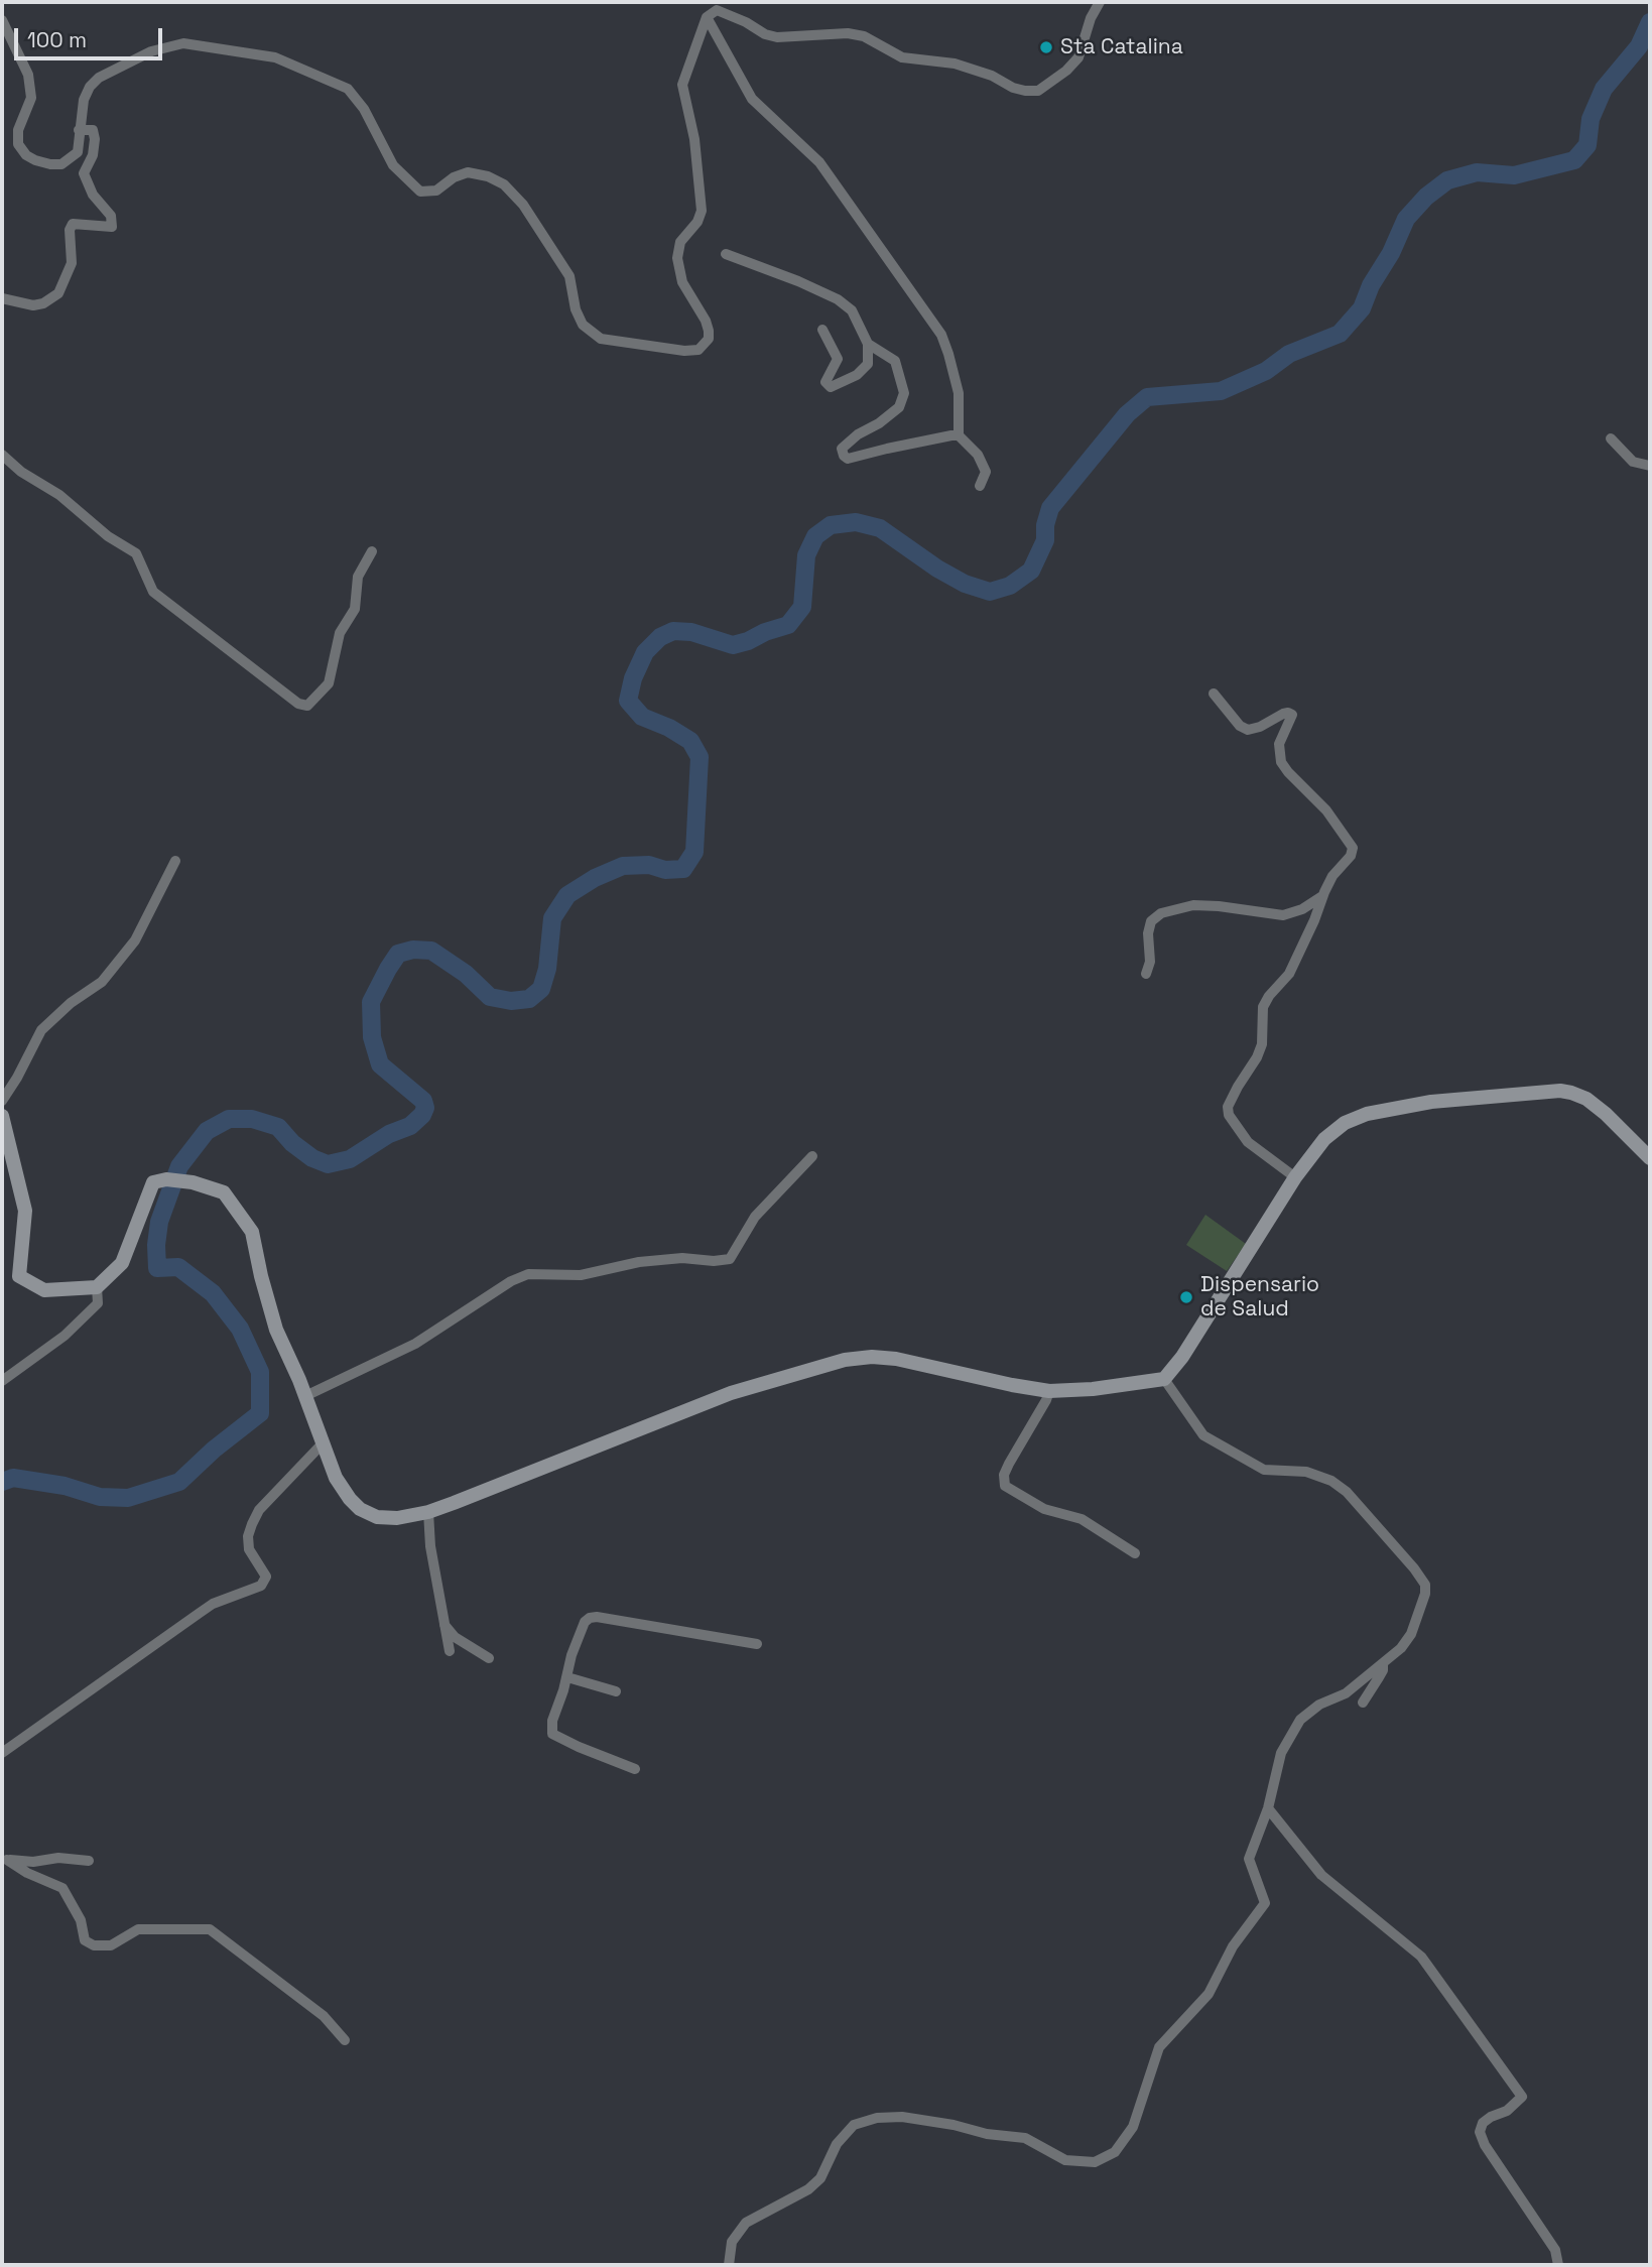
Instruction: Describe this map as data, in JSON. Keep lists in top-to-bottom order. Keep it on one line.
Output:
{"places":["Sta Catalina","Dispensario de Salud"],"scale_bar":"100 m"}
